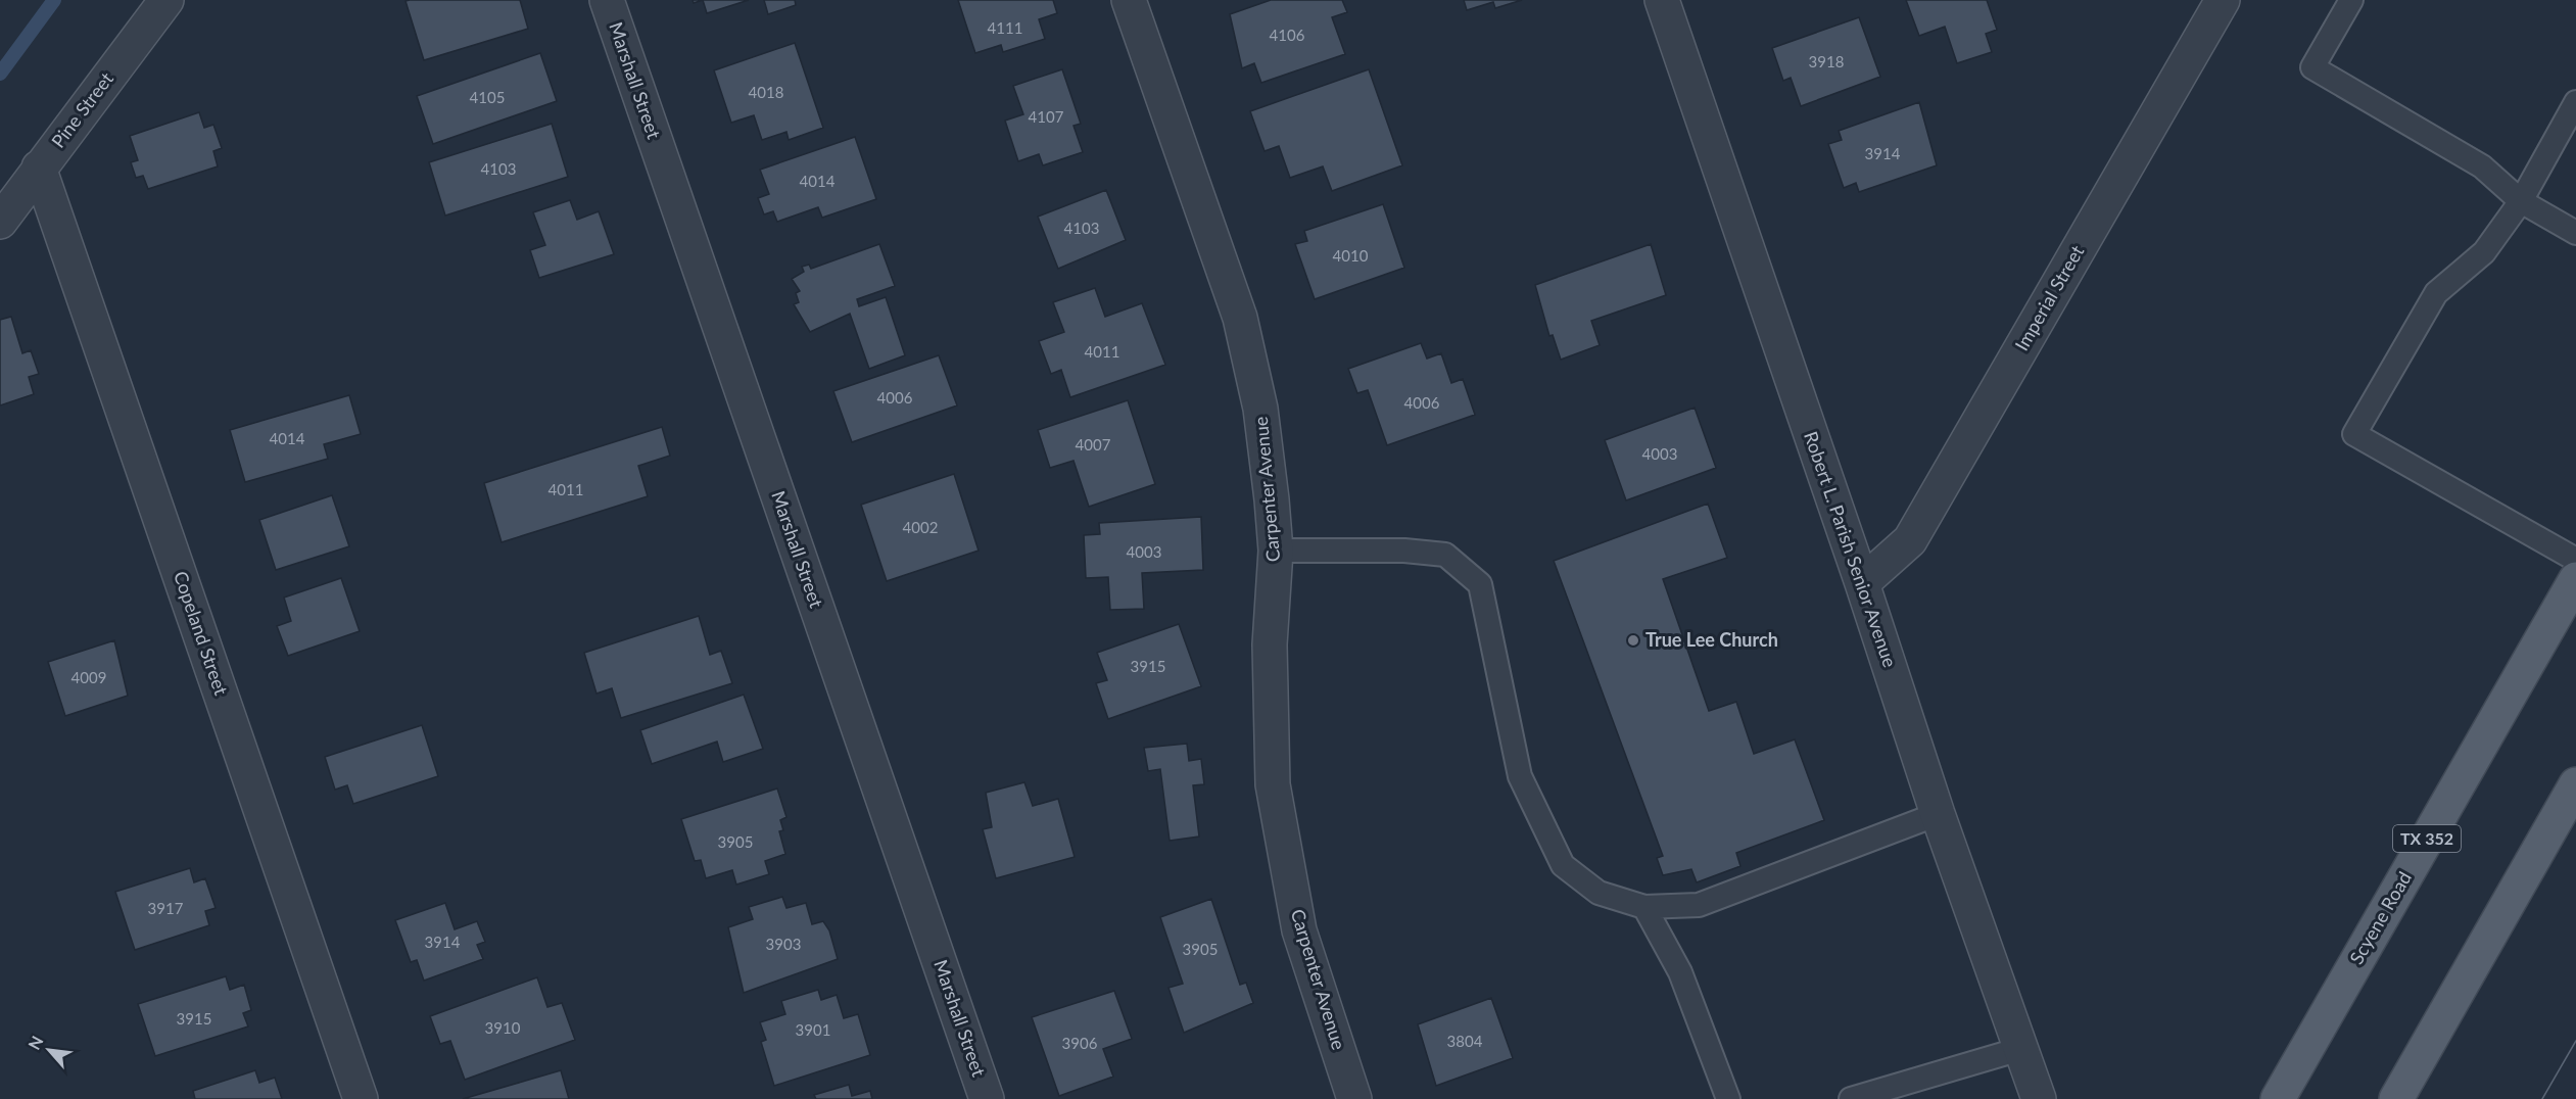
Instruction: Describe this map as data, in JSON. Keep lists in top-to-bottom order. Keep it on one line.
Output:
{"streets":{"main road":["TX 352","Scyene Road"],"street":["Marshall Street","Pine Street","Imperial Street","Carpenter Avenue","Robert L. Parish Senior Avenue","Copeland Street"]},"crossings":[["Pine Street","Copeland Street"],["Imperial Street","Robert L. Parish Senior Avenue"]],"places":["True Lee Church"],"house_numbers":["4111","4106","3918","4018","4105","4107","3914","4103","4014","4103","4010","4011","4006","4006","4014","4007","4003","4011","4002","4003","3915","4009","3905","3917","3914","3903","3905","3915","3910","3901","3804","3906"],"north":"top left"}
